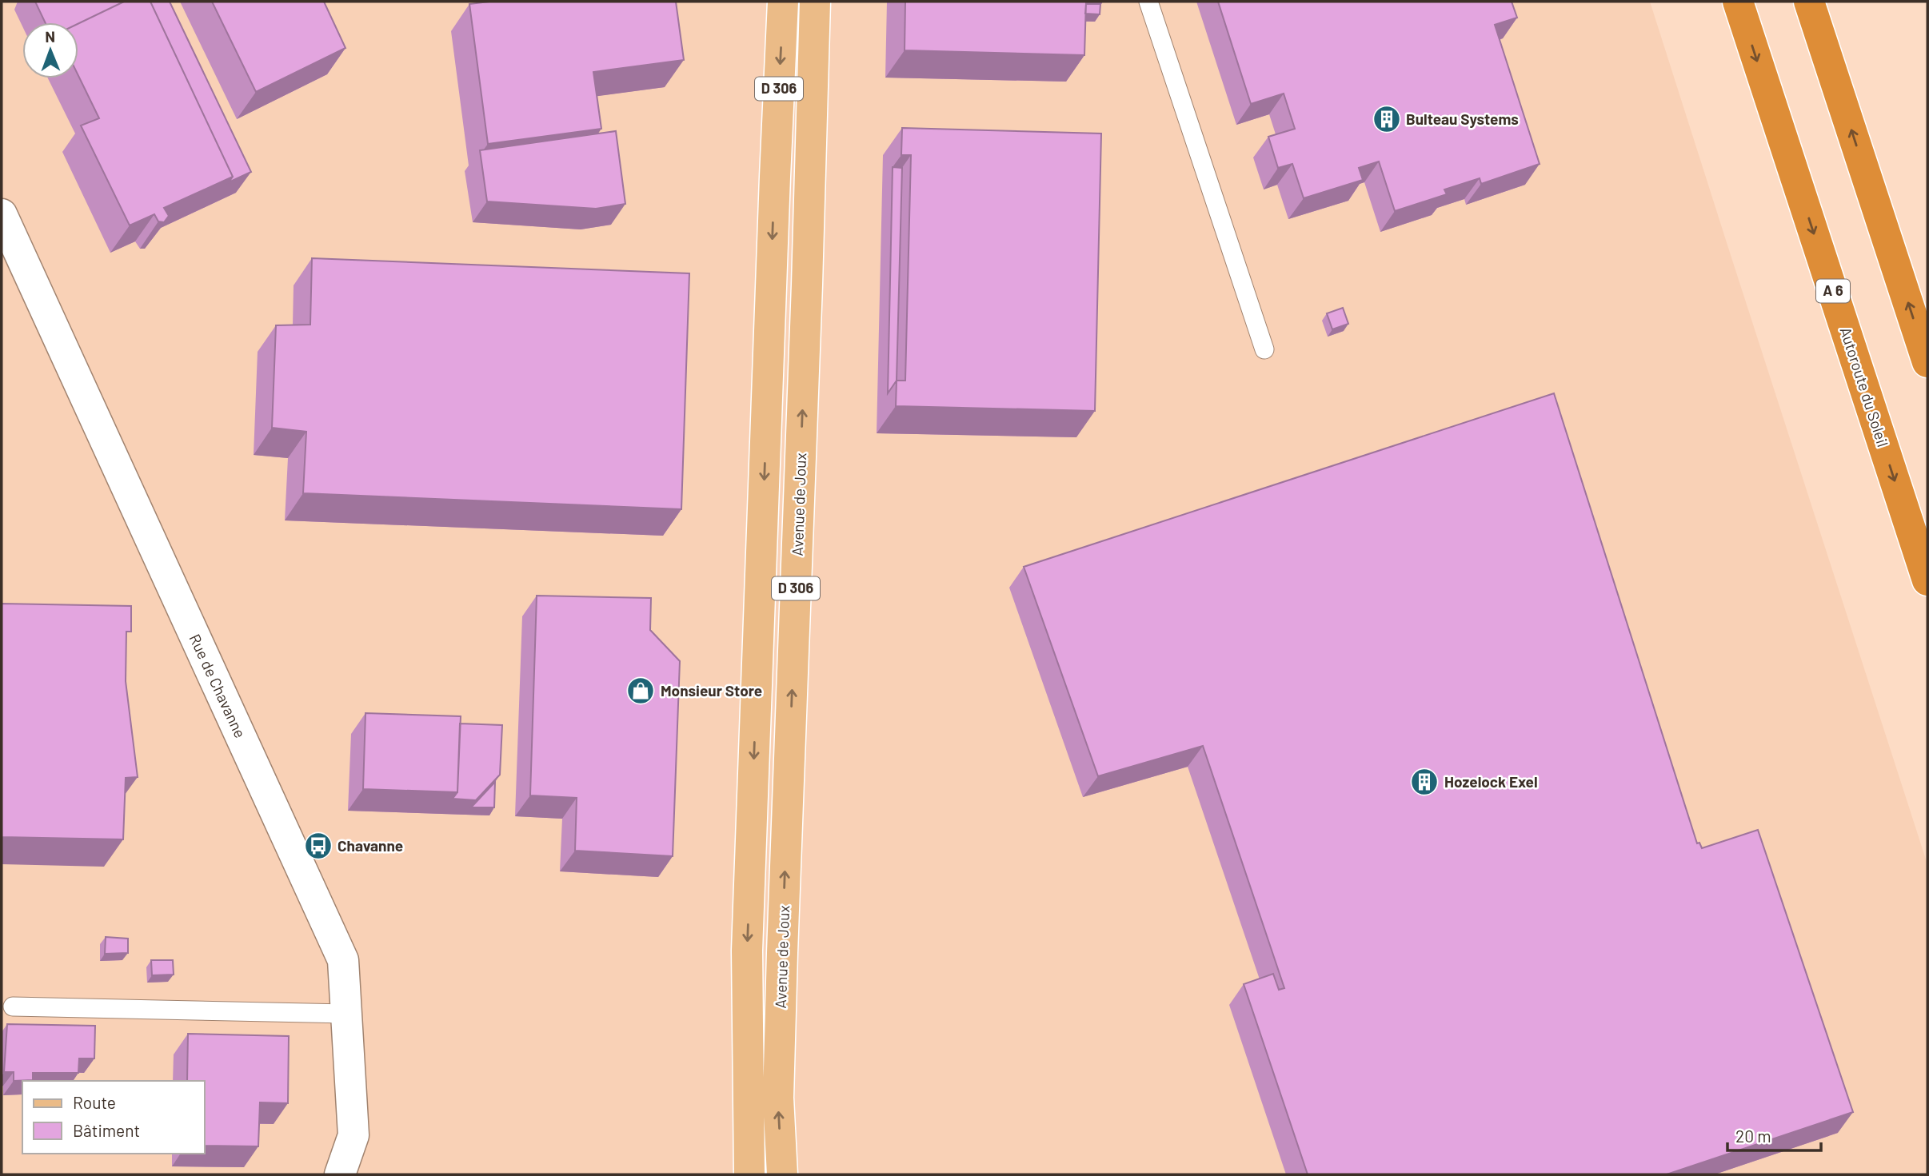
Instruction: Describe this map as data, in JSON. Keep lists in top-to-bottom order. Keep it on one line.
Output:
{"streets":{"highway":["A 6","Autoroute du Soleil"],"main road":["D 306","Avenue de Joux"],"street":["Rue de Chavanne"]},"places":{"building":["Bulteau Systems","Hozelock Exel"],"shop":["Monsieur Store"],"bus stop":["Chavanne"]},"legend":["Route","Bâtiment"],"scale_bar":"20 m","north":"top"}
